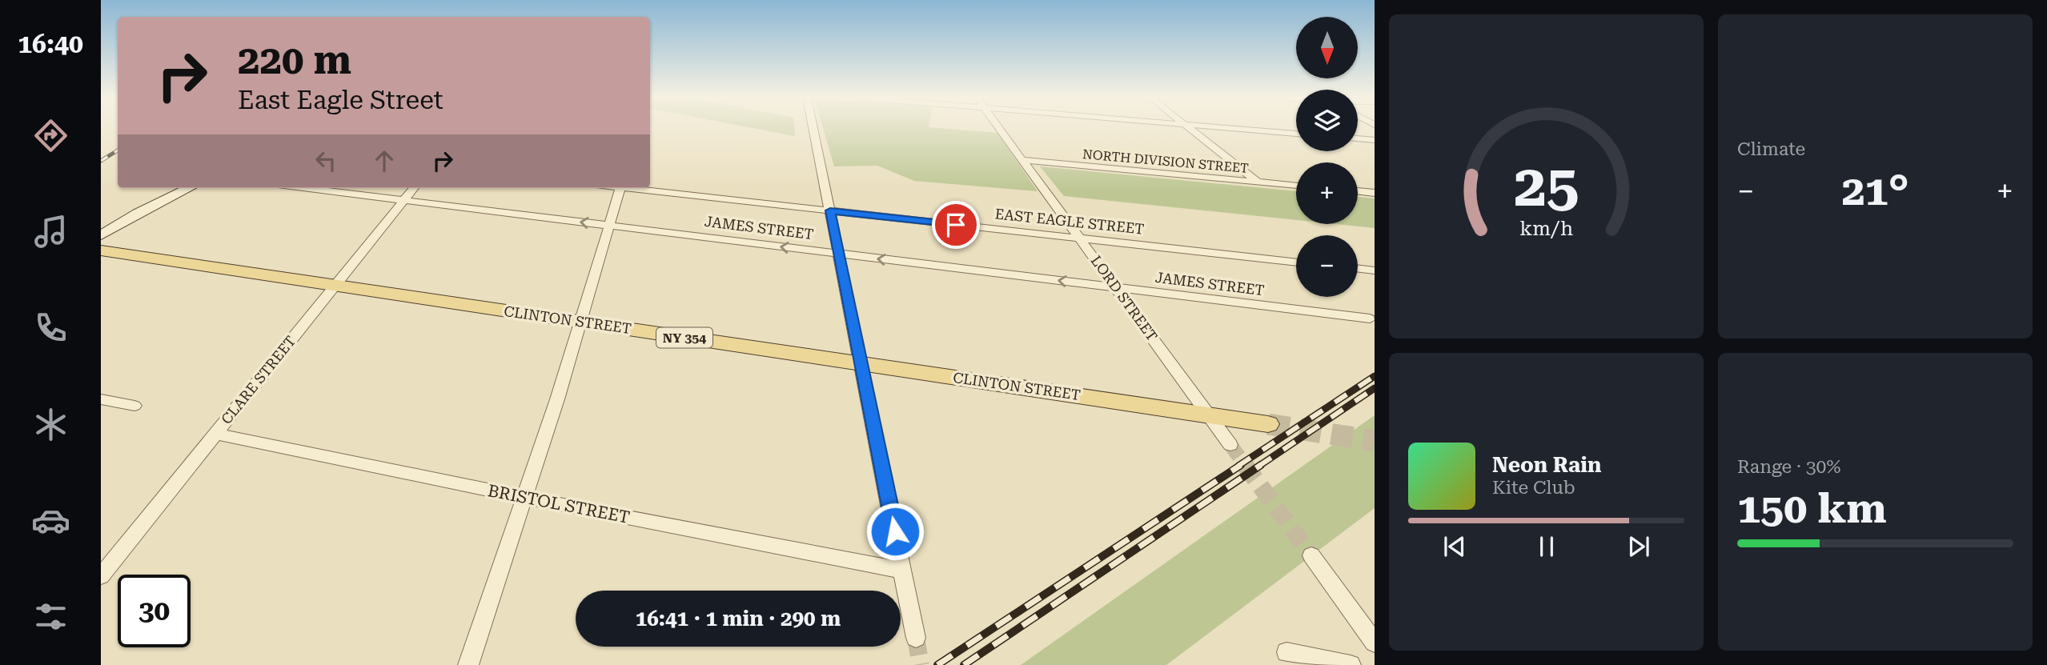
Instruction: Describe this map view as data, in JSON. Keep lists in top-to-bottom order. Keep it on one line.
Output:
{"streets":{"main road":["CLINTON STREET","NY 354"],"street":["NORTH DIVISION STREET","EAST EAGLE STREET","JAMES STREET","LORD STREET","CLARE STREET","BRISTOL STREET"]},"crossings":[["NORTH DIVISION STREET","LORD STREET"],["EAST EAGLE STREET","LORD STREET"],["JAMES STREET","LORD STREET"],["JAMES STREET","CLARE STREET"],["LORD STREET","CLINTON STREET"],["CLINTON STREET","CLARE STREET"],["CLARE STREET","BRISTOL STREET"]],"one_way":["JAMES STREET"],"north":"bottom","page":{"tabs":"16:40","tile":["Climate",["Range · 30%","150 km"]],"map_buttons":["+","−"],"turn":["220 m","East Eagle Street"],"heat":["−","21°","+"],"song":["Neon Rain","Kite Club"],"limit":"30","trip":"16:41 · 1 min · 290 m","gauge":["25","km/h"]}}
